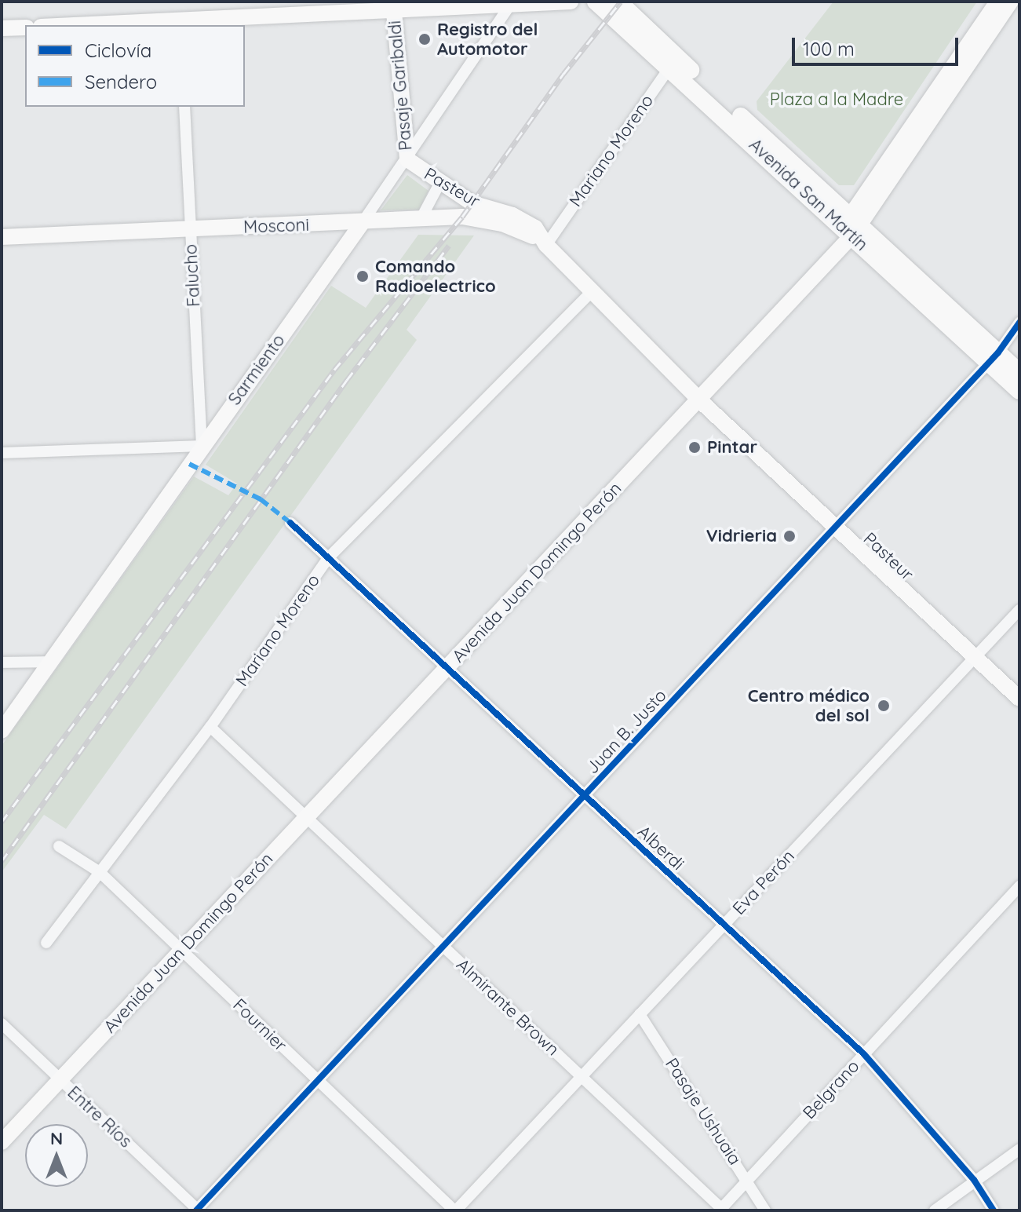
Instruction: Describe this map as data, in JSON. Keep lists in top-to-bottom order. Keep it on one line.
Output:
{"streets":{"main road":["Pasaje Garibaldi","Pasteur","Avenida San Martín","Mosconi","Sarmiento","Avenida Juan Domingo Perón"],"street":["Mariano Moreno","Falucho","Juan B. Justo","Alberdi","Eva Perón","Almirante Brown","Fournier","Belgrano","Pasaje Ushuaia","Entre Ríos"]},"crossings":[["Pasaje Garibaldi","Pasteur"],["Pasaje Garibaldi","Sarmiento"],["Mariano Moreno","Pasteur"],["Mariano Moreno","Avenida San Martín"],["Mariano Moreno","Mosconi"],["Mariano Moreno","Alberdi"],["Mariano Moreno","Almirante Brown"],["Mariano Moreno","Fournier"],["Pasteur","Mosconi"],["Pasteur","Sarmiento"],["Pasteur","Avenida Juan Domingo Perón"],["Pasteur","Juan B. Justo"],["Pasteur","Eva Perón"],["Avenida San Martín","Avenida Juan Domingo Perón"],["Avenida San Martín","Juan B. Justo"],["Mosconi","Falucho"],["Mosconi","Sarmiento"],["Falucho","Sarmiento"],["Avenida Juan Domingo Perón","Alberdi"],["Avenida Juan Domingo Perón","Almirante Brown"],["Avenida Juan Domingo Perón","Fournier"],["Avenida Juan Domingo Perón","Entre Ríos"],["Juan B. Justo","Alberdi"],["Juan B. Justo","Almirante Brown"],["Juan B. Justo","Fournier"],["Juan B. Justo","Entre Ríos"],["Alberdi","Eva Perón"],["Alberdi","Belgrano"],["Eva Perón","Almirante Brown"],["Eva Perón","Fournier"],["Eva Perón","Pasaje Ushuaia"],["Almirante Brown","Belgrano"],["Belgrano","Pasaje Ushuaia"]],"parks":["Plaza a la Madre"],"places":["Registro del Automotor","Comando Radioelectrico","Pintar","Vidrieria","Centro médico del sol"],"legend":["Ciclovía","Sendero"],"scale_bar":"100 m","north":"top"}
